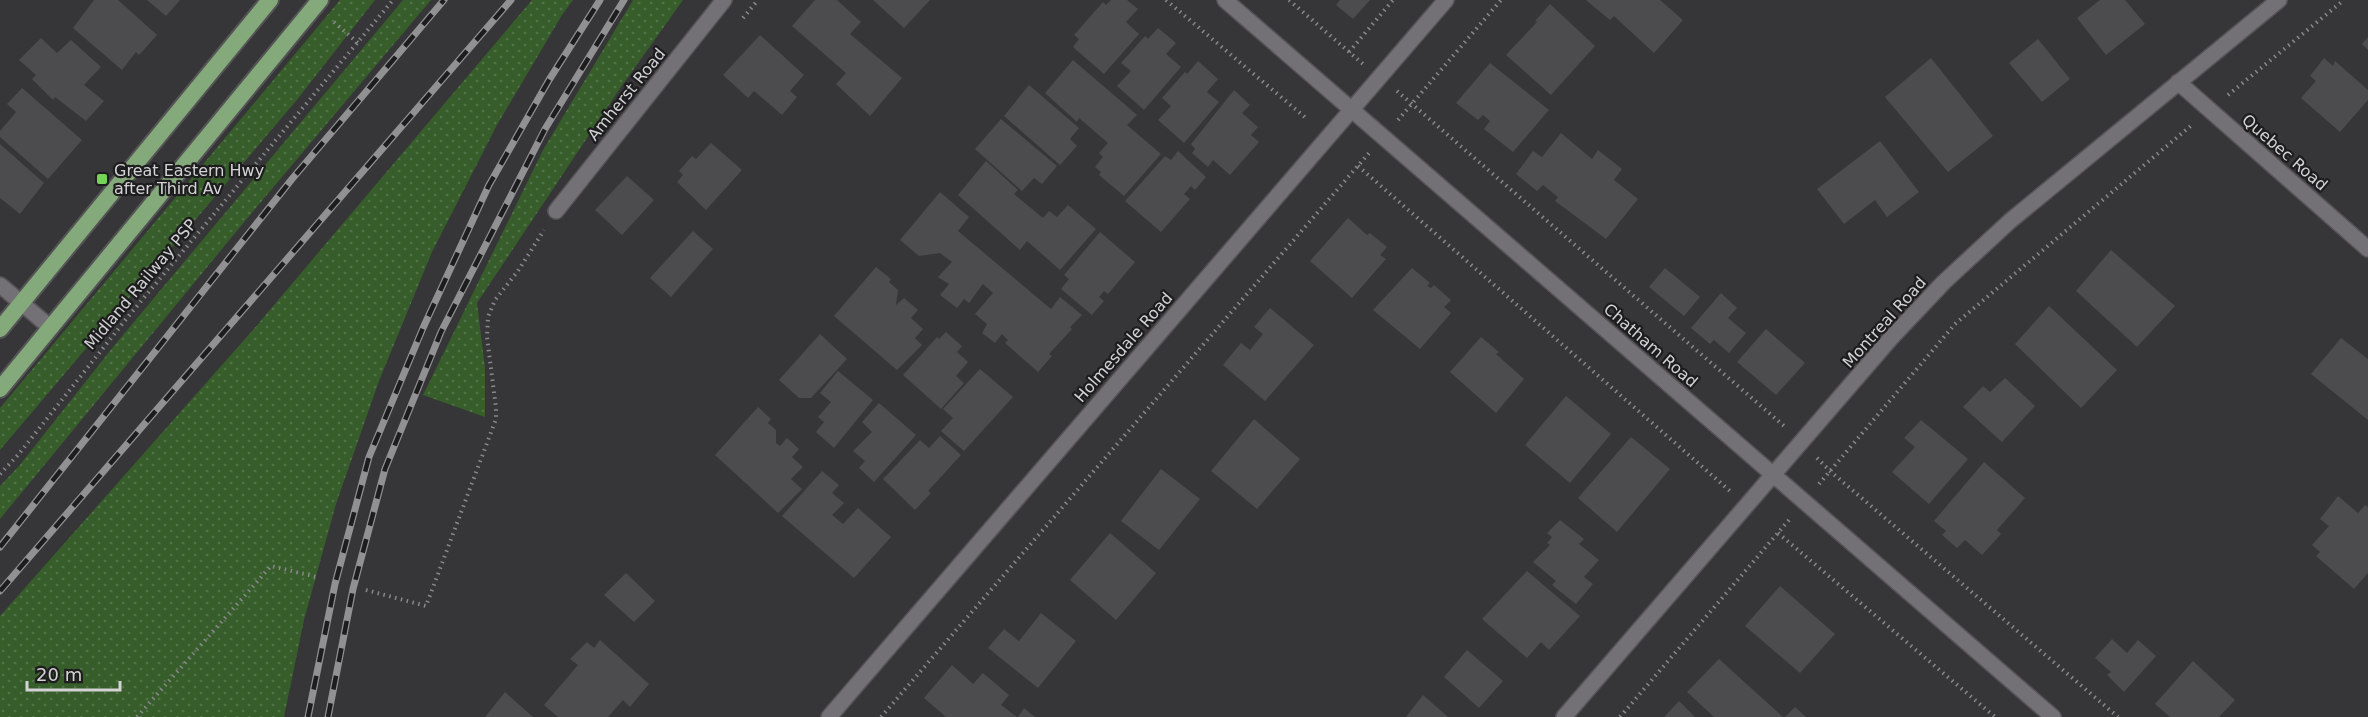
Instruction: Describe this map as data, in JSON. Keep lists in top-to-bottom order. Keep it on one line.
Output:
{"streets":{"street":["Amherst Road","Quebec Road","Montreal Road","Chatham Road","Holmesdale Road"],"path":["Midland Railway PSP"]},"crossings":[["Quebec Road","Montreal Road"],["Montreal Road","Chatham Road"],["Chatham Road","Holmesdale Road"]],"places":{"transit":["Great Eastern Hwy after Third Av"]},"scale_bar":"20 m"}
